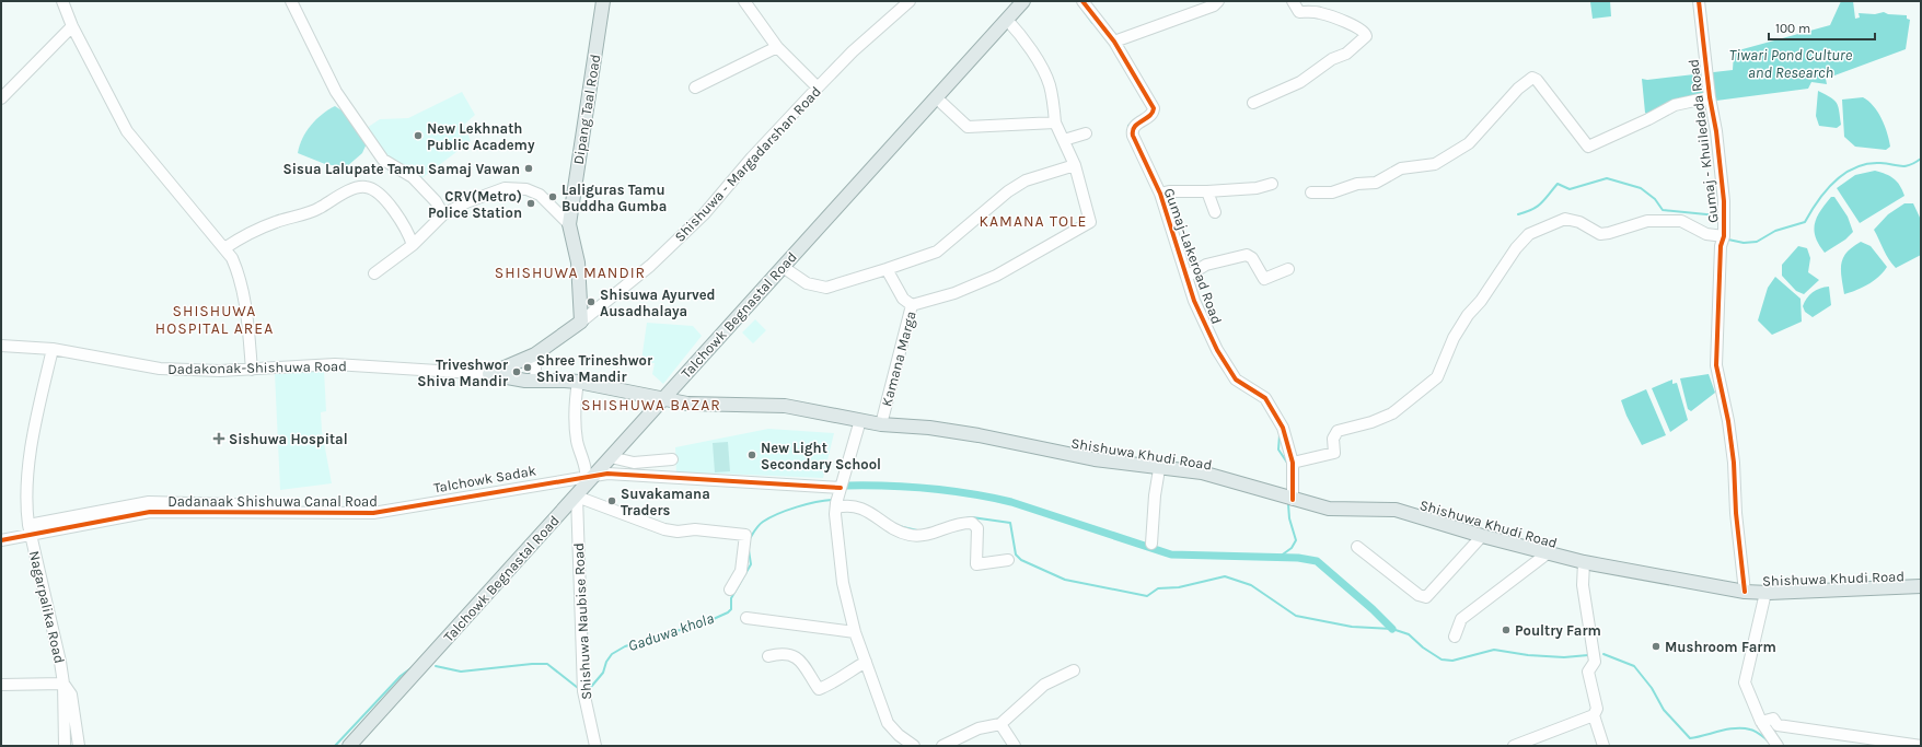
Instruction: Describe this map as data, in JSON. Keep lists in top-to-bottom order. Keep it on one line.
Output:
{"streets":{"main road":["Dipang Taal Road","Talchowk Begnastal Road","Shishuwa Khudi Road"],"street":["Gumaj - Khuiledada Road","Shishuwa - Margadarshan Road","Gumaj-Lakeroad Road","Kamana Marga","Dadakonak-Shishuwa Road","Talchowk Sadak","Dadanaak Shishuwa Canal Road","Nagarpalika Road","Shishuwa Naubise Road"]},"crossings":[["Dipang Taal Road","Shishuwa - Margadarshan Road"],["Gumaj - Khuiledada Road","Shishuwa Khudi Road"],["Gumaj-Lakeroad Road","Shishuwa Khudi Road"],["Talchowk Begnastal Road","Kamana Marga"],["Talchowk Begnastal Road","Shishuwa Khudi Road"],["Talchowk Begnastal Road","Talchowk Sadak"],["Talchowk Begnastal Road","Dadanaak Shishuwa Canal Road"],["Talchowk Begnastal Road","Shishuwa Naubise Road"],["Kamana Marga","Shishuwa Khudi Road"],["Dadakonak-Shishuwa Road","Shishuwa Khudi Road"],["Dadakonak-Shishuwa Road","Nagarpalika Road"],["Talchowk Sadak","Dadanaak Shishuwa Canal Road"],["Dadanaak Shishuwa Canal Road","Nagarpalika Road"]],"districts":["KAMANA TOLE","SHISHUWA MANDIR","SHISHUWA HOSPITAL AREA","SHISHUWA BAZAR"],"water":["Tiwari Pond Culture and Research","Gaduwa khola"],"places":{"other":["New Lekhnath Public Academy","Sisua Lalupate Tamu Samaj Vawan","Laliguras Tamu Buddha Gumba","CRV(Metro) Police Station","Shisuwa Ayurved Ausadhalaya","Shree Trineshwor Shiva Mandir","Triveshwor Shiva Mandir","New Light Secondary School","Suvakamana Traders","Poultry Farm","Mushroom Farm"],"health":["Sishuwa Hospital"]},"scale_bar":"100 m"}
